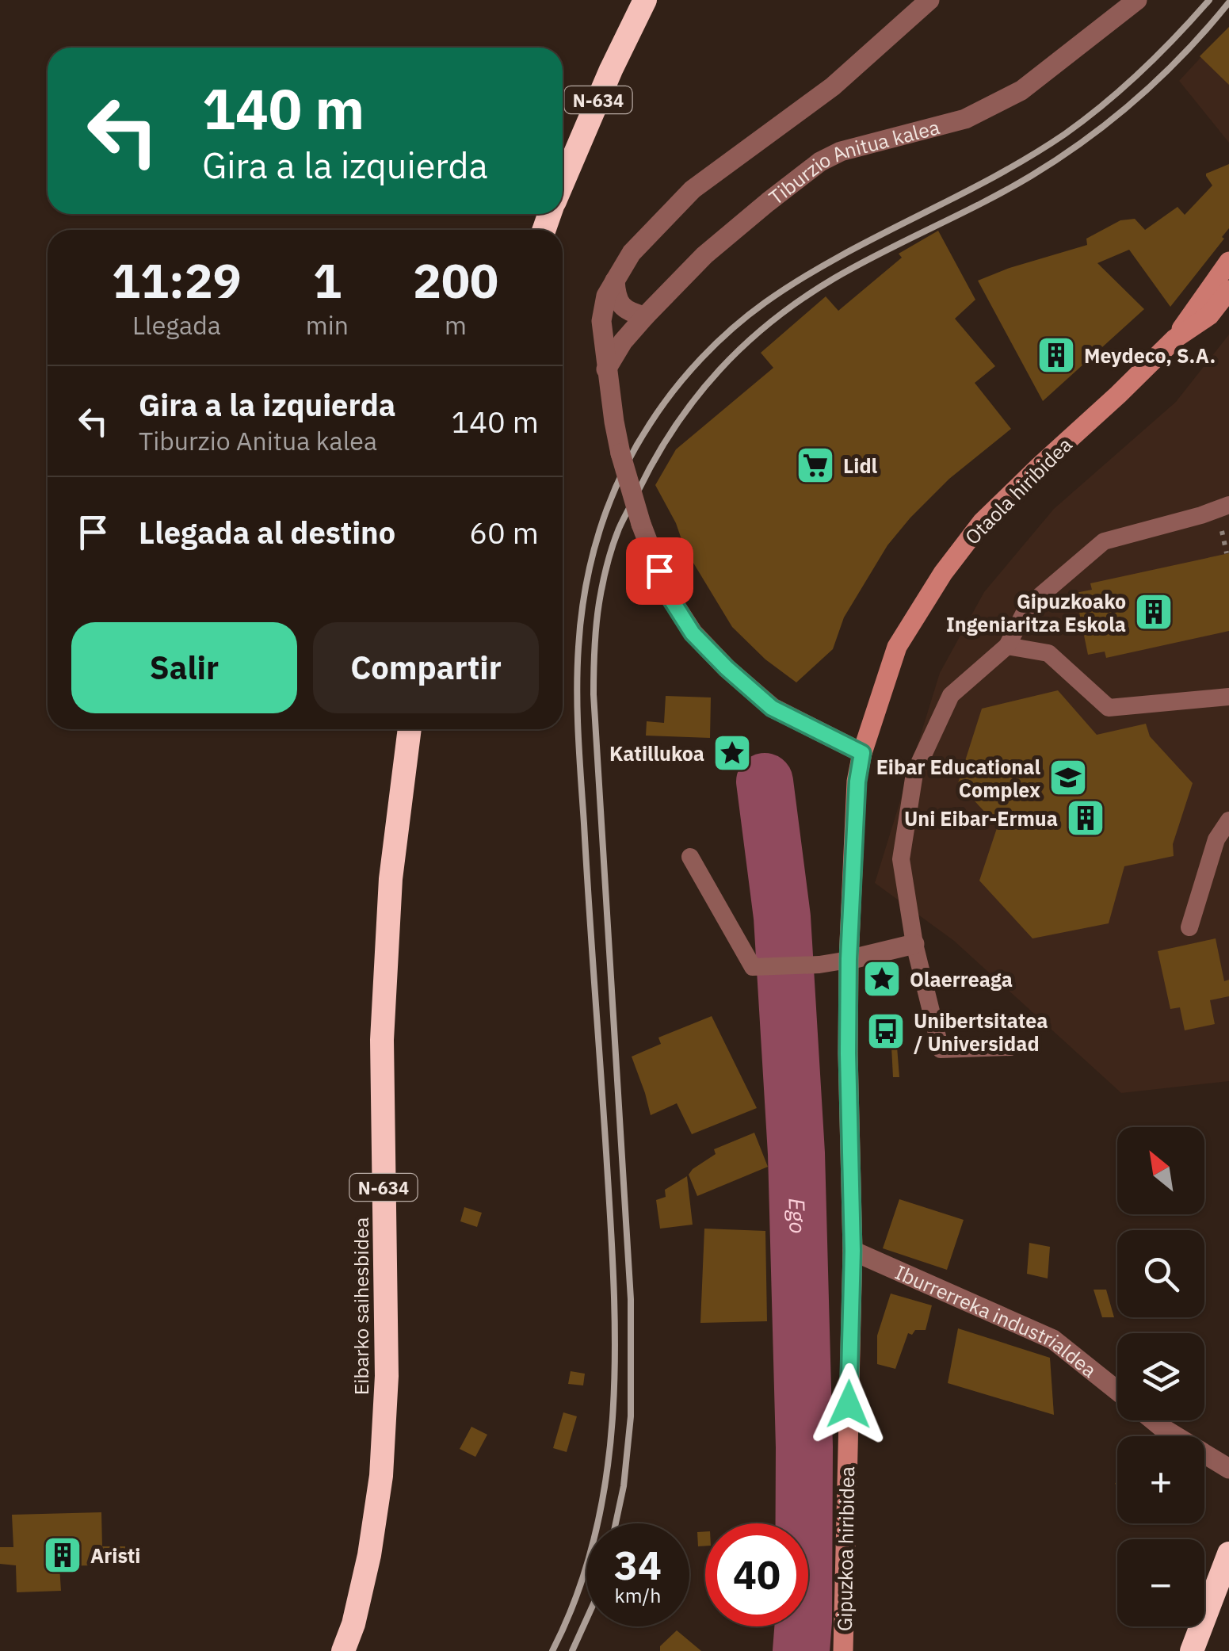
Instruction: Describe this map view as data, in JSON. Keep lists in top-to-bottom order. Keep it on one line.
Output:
{"streets":{"highway":["N-634","Eibarko saihesbidea"],"street":["Tiburzio Anitua kalea","Otaola hiribidea","Iburrerreka industrialdea","Gipuzkoa hiribidea"]},"crossings":[["Otaola hiribidea","Gipuzkoa hiribidea"],["Iburrerreka industrialdea","Gipuzkoa hiribidea"]],"water":["Ego"],"places":{"building":["Meydeco, S.A.","Gipuzkoako Ingeniaritza Eskola","Uni Eibar-Ermua","Aristi"],"supermarket":["Lidl"],"place":["Katillukoa","Olaerreaga"],"school or university":["Eibar Educational Complex"],"bus stop":["Unibertsitatea / Universidad"]},"north":"top left","page":{"turn":["140 m","Gira a la izquierda"],"eta":["11:29","Llegada","1","min","200","m"],"list":[{"name":"Gira a la izquierda","note":"Tiburzio Anitua kalea","value":"140 m"},{"name":"Llegada al destino","value":"60 m"}],"buttons":["Salir","Compartir"],"map_buttons":["+","−"],"speed":"34 km/h","limit":"40"}}
